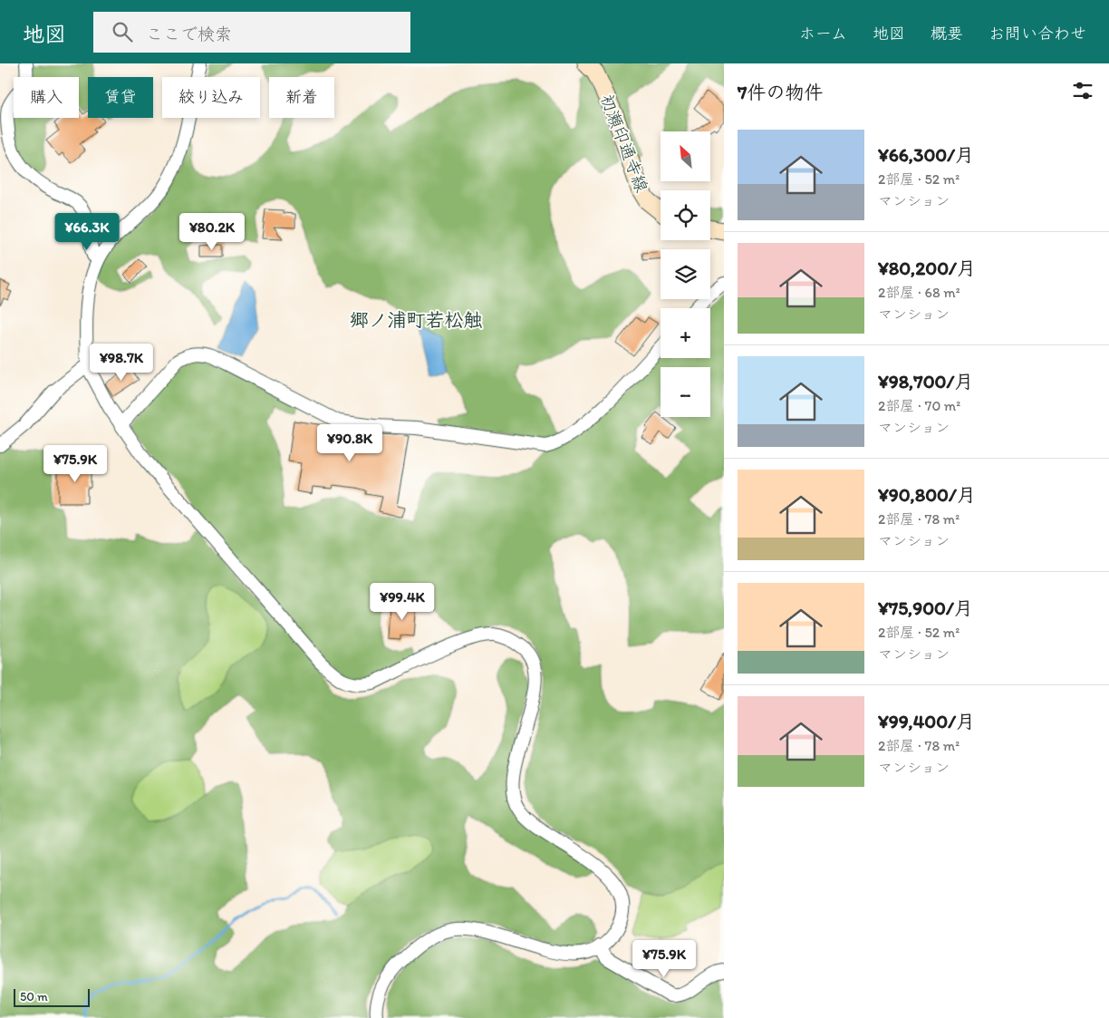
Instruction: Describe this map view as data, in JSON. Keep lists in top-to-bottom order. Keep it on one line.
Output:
{"streets":{"main road":["初瀬印通寺線"]},"districts":["郷ノ浦町若松触"],"scale_bar":"50 m","north":"top left","page":{"header":"地図","search":"ここで検索","nav":["ホーム","地図","概要","お問い合わせ"],"heading":"7件の物件","chip":["購入","賃貸","絞り込み","新着"],"list":[{"name":"¥66,300/月","note":"2部屋 · 52 m² · マンション"},{"name":"¥80,200/月","note":"2部屋 · 68 m² · マンション"},{"name":"¥98,700/月","note":"2部屋 · 70 m² · マンション"},{"name":"¥90,800/月","note":"2部屋 · 78 m² · マンション"},{"name":"¥75,900/月","note":"2部屋 · 52 m² · マンション"},{"name":"¥99,400/月","note":"2部屋 · 78 m² · マンション"}],"map_buttons":["+","−"],"price":["¥66.3K","¥80.2K","¥98.7K","¥90.8K","¥75.9K","¥99.4K","¥75.9K"],"scale":"50 m"}}
